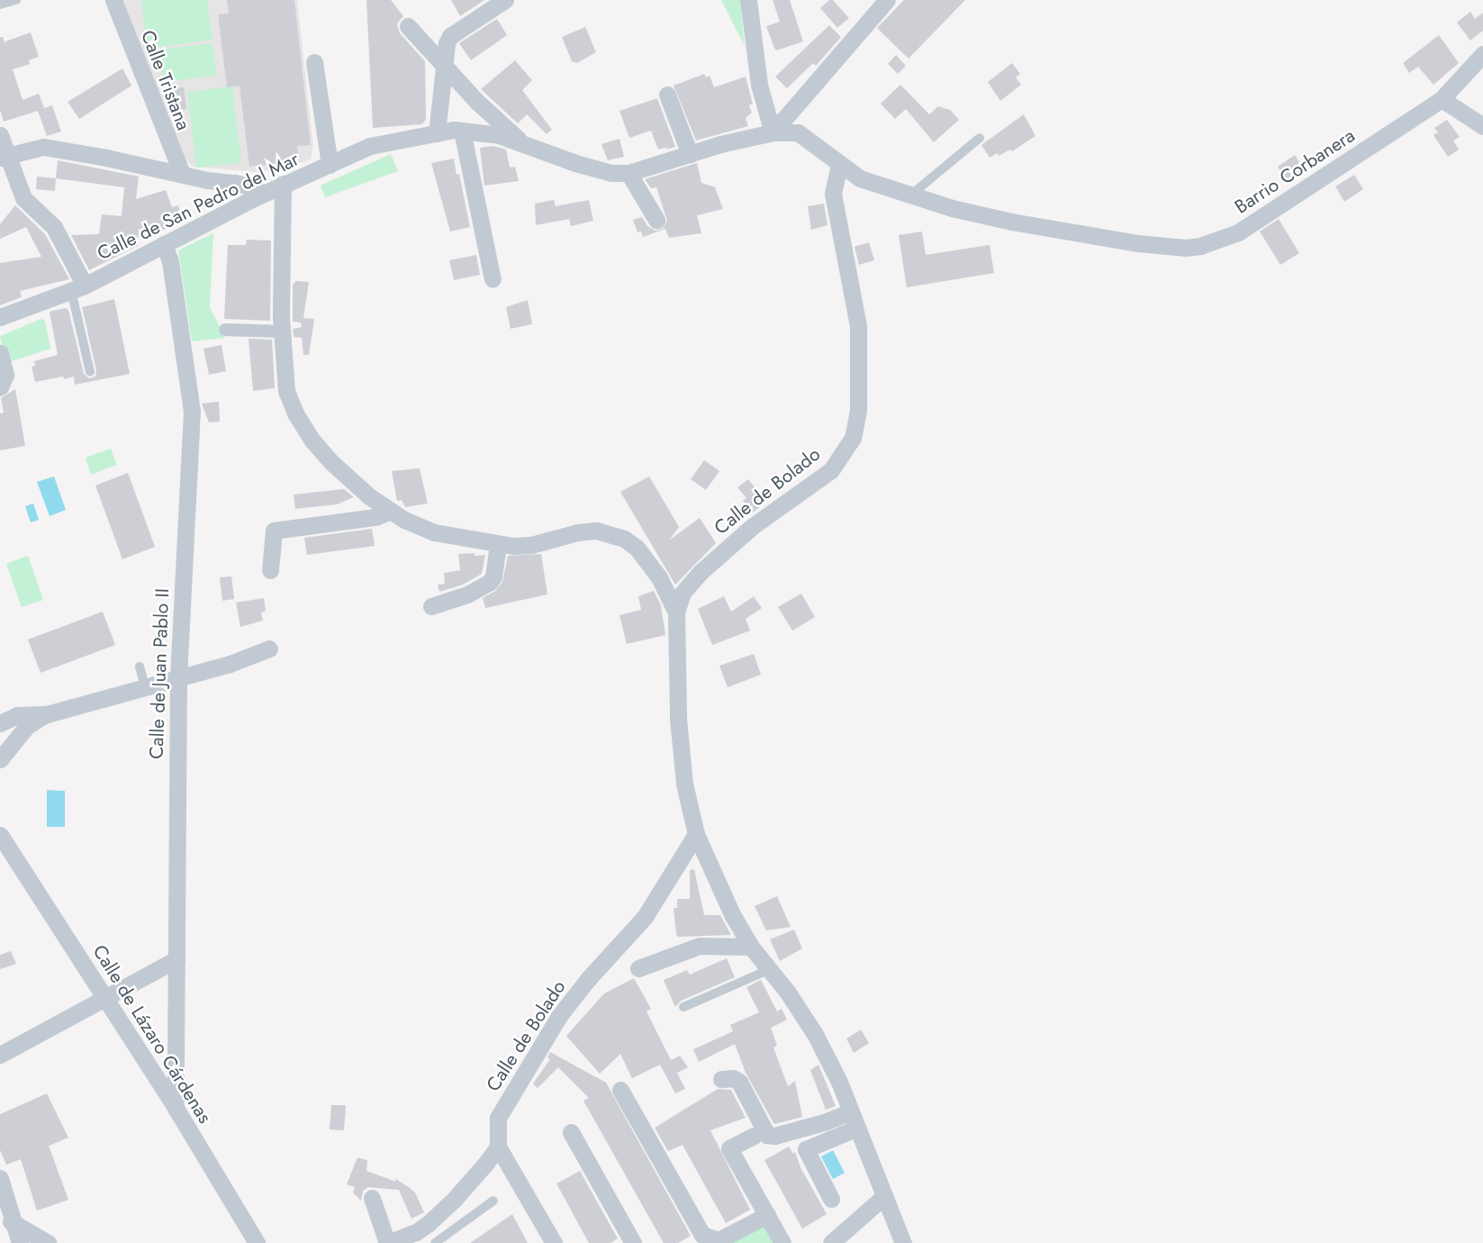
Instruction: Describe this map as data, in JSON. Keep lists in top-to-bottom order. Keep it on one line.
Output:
{"streets":{"street":["Calle Tristana","Barrio Corbanera","Calle de San Pedro del Mar","Calle de Bolado","Calle de Juan Pablo II","Calle de Lázaro Cárdenas"]},"crossings":[["Barrio Corbanera","Calle de San Pedro del Mar"],["Calle de San Pedro del Mar","Calle de Bolado"],["Calle de San Pedro del Mar","Calle de Juan Pablo II"],["Calle de Juan Pablo II","Calle de Lázaro Cárdenas"]]}
